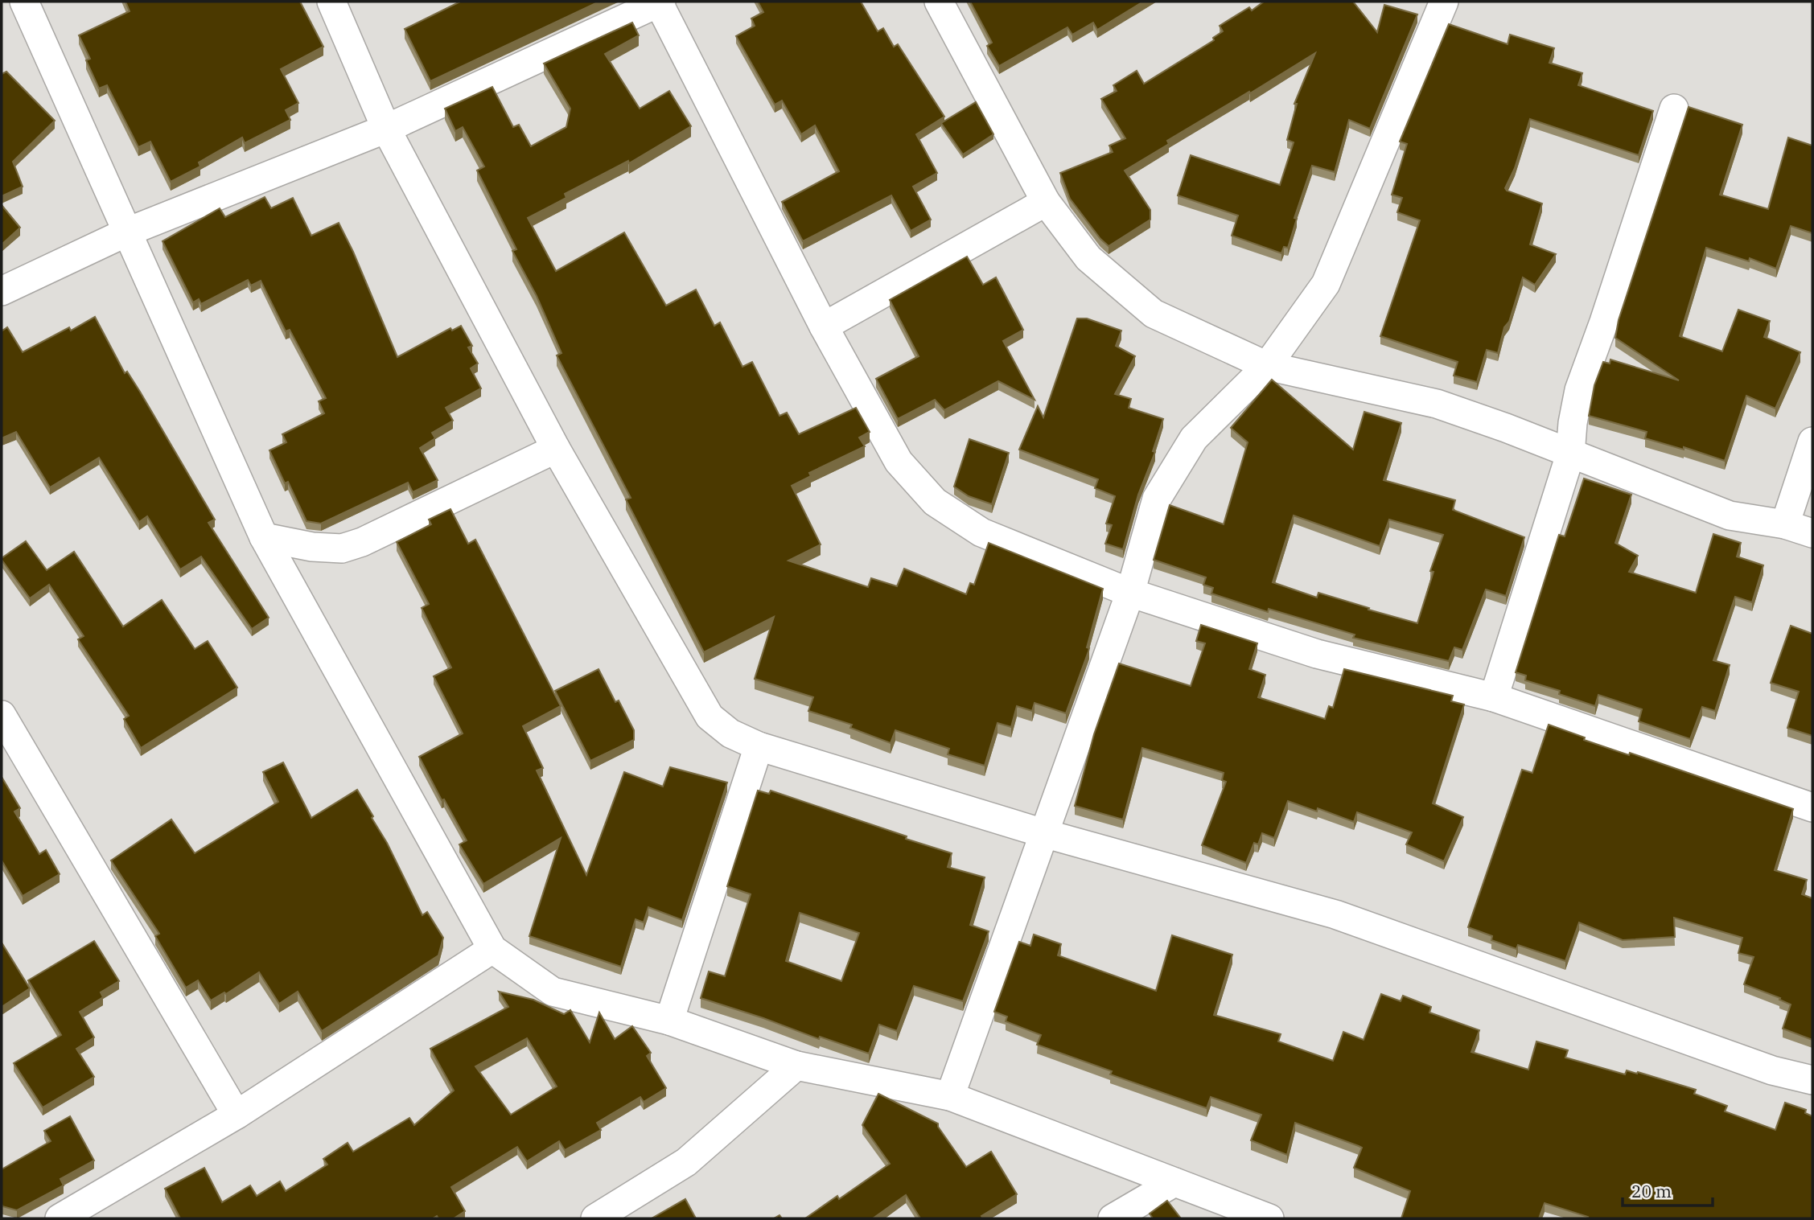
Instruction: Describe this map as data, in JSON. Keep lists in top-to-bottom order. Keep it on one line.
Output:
{"scale_bar":"20 m"}
